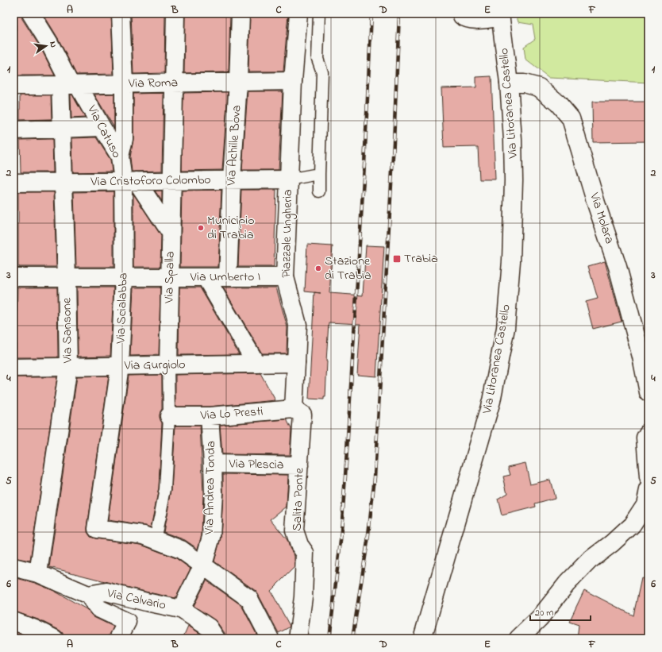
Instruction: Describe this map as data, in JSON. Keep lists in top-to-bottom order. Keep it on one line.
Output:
{"streets":{"street":["Via Roma","Via Litoranea Castello","Via Catuso","Via Achille Bova","Via Cristoforo Colombo","Via Molara","Piazzale Ungheria","Via Spalla","Via Umberto I","Via Scialabba","Via Sansone","Via Gurgiolo","Via Lo Presti","Via Plescia","Via Andrea Tonda","Salita Ponte","Via Calvario"]},"crossings":[["Via Roma","Via Catuso"],["Via Roma","Via Achille Bova"],["Via Roma","Piazzale Ungheria"],["Via Roma","Via Spalla"],["Via Roma","Via Sansone"],["Via Litoranea Castello","Via Molara"],["Via Catuso","Via Cristoforo Colombo"],["Via Catuso","Via Spalla"],["Via Catuso","Via Scialabba"],["Via Catuso","Via Sansone"],["Via Achille Bova","Via Cristoforo Colombo"],["Via Achille Bova","Via Umberto I"],["Via Cristoforo Colombo","Piazzale Ungheria"],["Via Cristoforo Colombo","Via Spalla"],["Via Cristoforo Colombo","Via Scialabba"],["Via Cristoforo Colombo","Via Sansone"],["Piazzale Ungheria","Via Umberto I"],["Piazzale Ungheria","Via Gurgiolo"],["Via Spalla","Via Umberto I"],["Via Spalla","Via Scialabba"],["Via Spalla","Via Gurgiolo"],["Via Spalla","Via Lo Presti"],["Via Umberto I","Via Scialabba"],["Via Umberto I","Via Sansone"],["Via Scialabba","Via Gurgiolo"],["Via Sansone","Via Gurgiolo"],["Via Sansone","Via Calvario"],["Via Lo Presti","Via Andrea Tonda"],["Via Lo Presti","Salita Ponte"],["Via Plescia","Via Andrea Tonda"],["Via Plescia","Salita Ponte"],["Via Andrea Tonda","Via Calvario"]],"places":{"other":["Municipio di Trabia","Stazione di Trabia"],"transit":["Trabia"]},"scale_bar":"20 m","north":"right","grid":{"columns":["A","B","C","D","E","F"],"rows":["1","2","3","4","5","6"]}}
